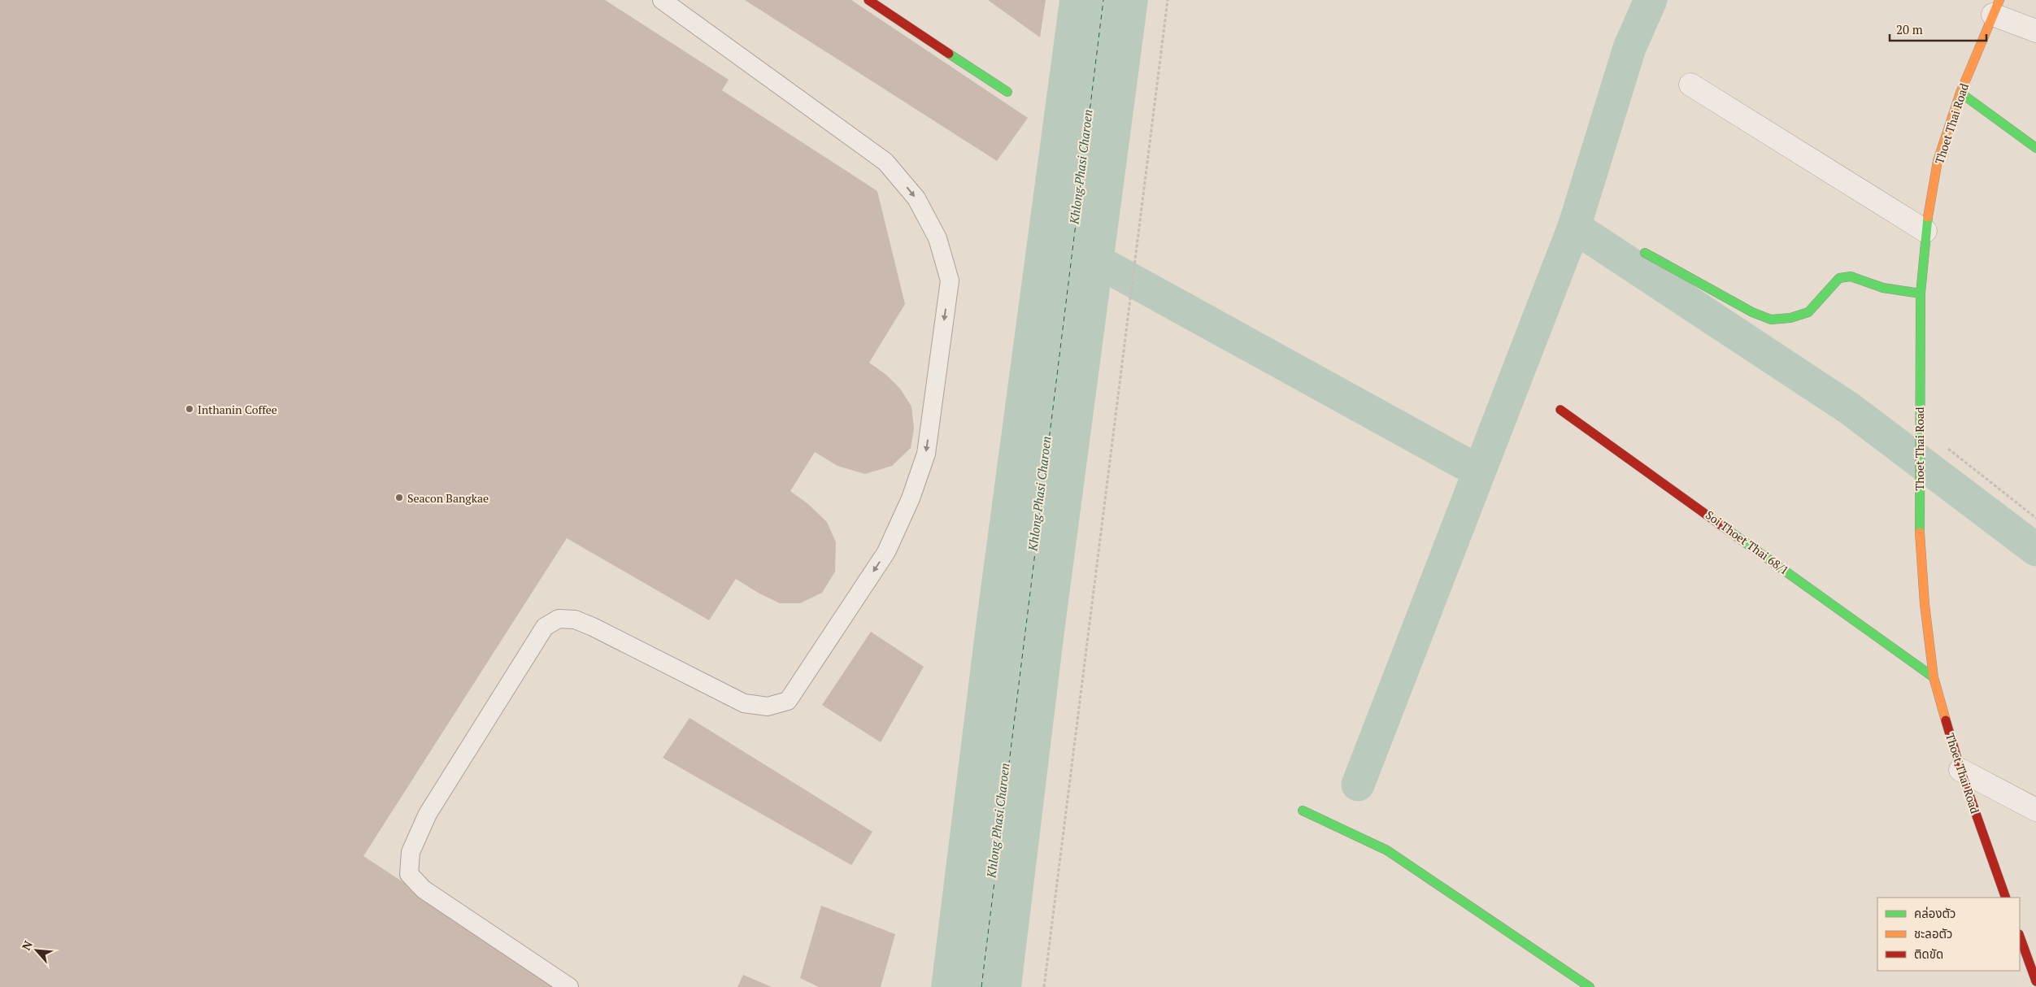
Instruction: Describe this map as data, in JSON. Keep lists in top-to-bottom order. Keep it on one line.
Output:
{"streets":{"street":["Thoet Thai Road","Soi Thoet Thai 68/1"]},"crossings":[["Thoet Thai Road","Soi Thoet Thai 68/1"]],"water":["Khlong Phasi Charoen"],"places":["Inthanin Coffee","Seacon Bangkae"],"legend":["คล่องตัว","ชะลอตัว","ติดขัด"],"scale_bar":"20 m","north":"top left"}
